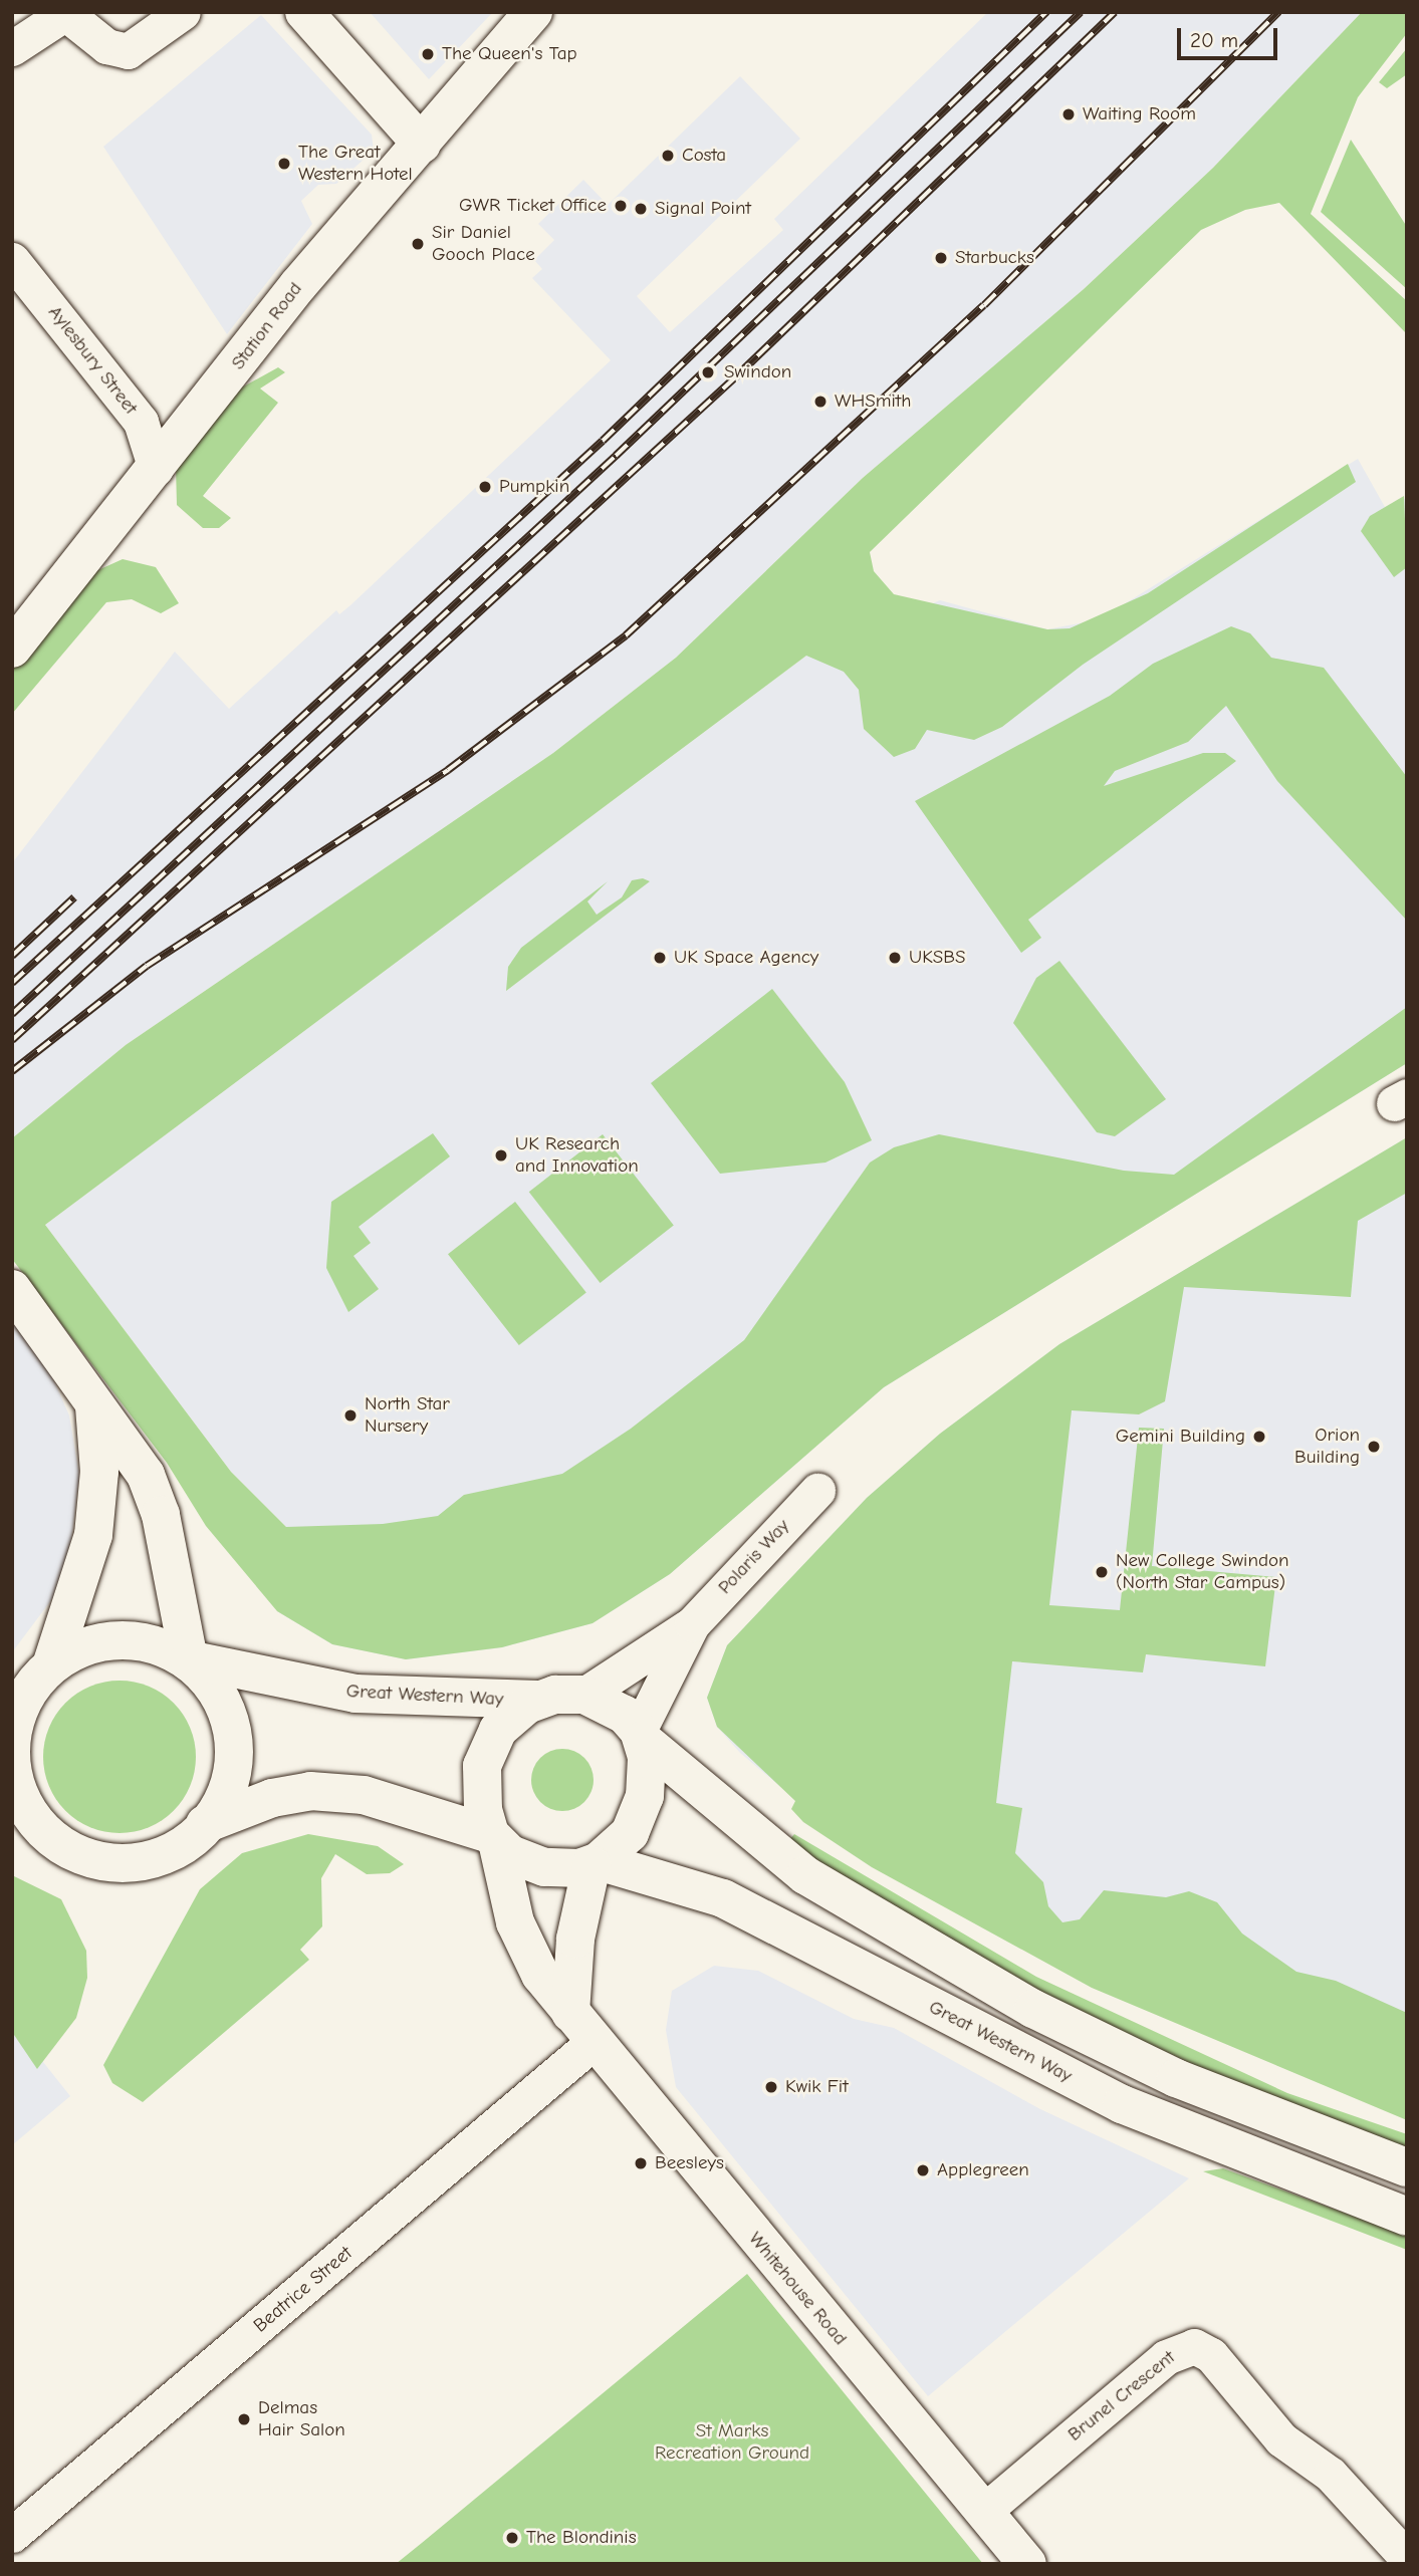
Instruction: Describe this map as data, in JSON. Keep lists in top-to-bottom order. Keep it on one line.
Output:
{"streets":{"main road":["Station Road","Great Western Way","Whitehouse Road"],"street":["Aylesbury Street","Polaris Way","Beatrice Street","Brunel Crescent"]},"crossings":[["Station Road","Aylesbury Street"],["Polaris Way","Great Western Way"],["Polaris Way","Whitehouse Road"],["Great Western Way","Whitehouse Road"],["Whitehouse Road","Beatrice Street"],["Whitehouse Road","Brunel Crescent"]],"parks":["St Marks Recreation Ground"],"places":["The Queen's Tap","Waiting Room","Costa","The Great Western Hotel","GWR Ticket Office","Signal Point","Sir Daniel Gooch Place","Starbucks","Swindon","WHSmith","Pumpkin","UK Space Agency","UKSBS","UK Research and Innovation","North Star Nursery","Gemini Building","Orion Building","New College Swindon (North Star Campus)","Kwik Fit","Beesleys","Applegreen","Delmas Hair Salon","The Blondinis"],"scale_bar":"20 m"}
